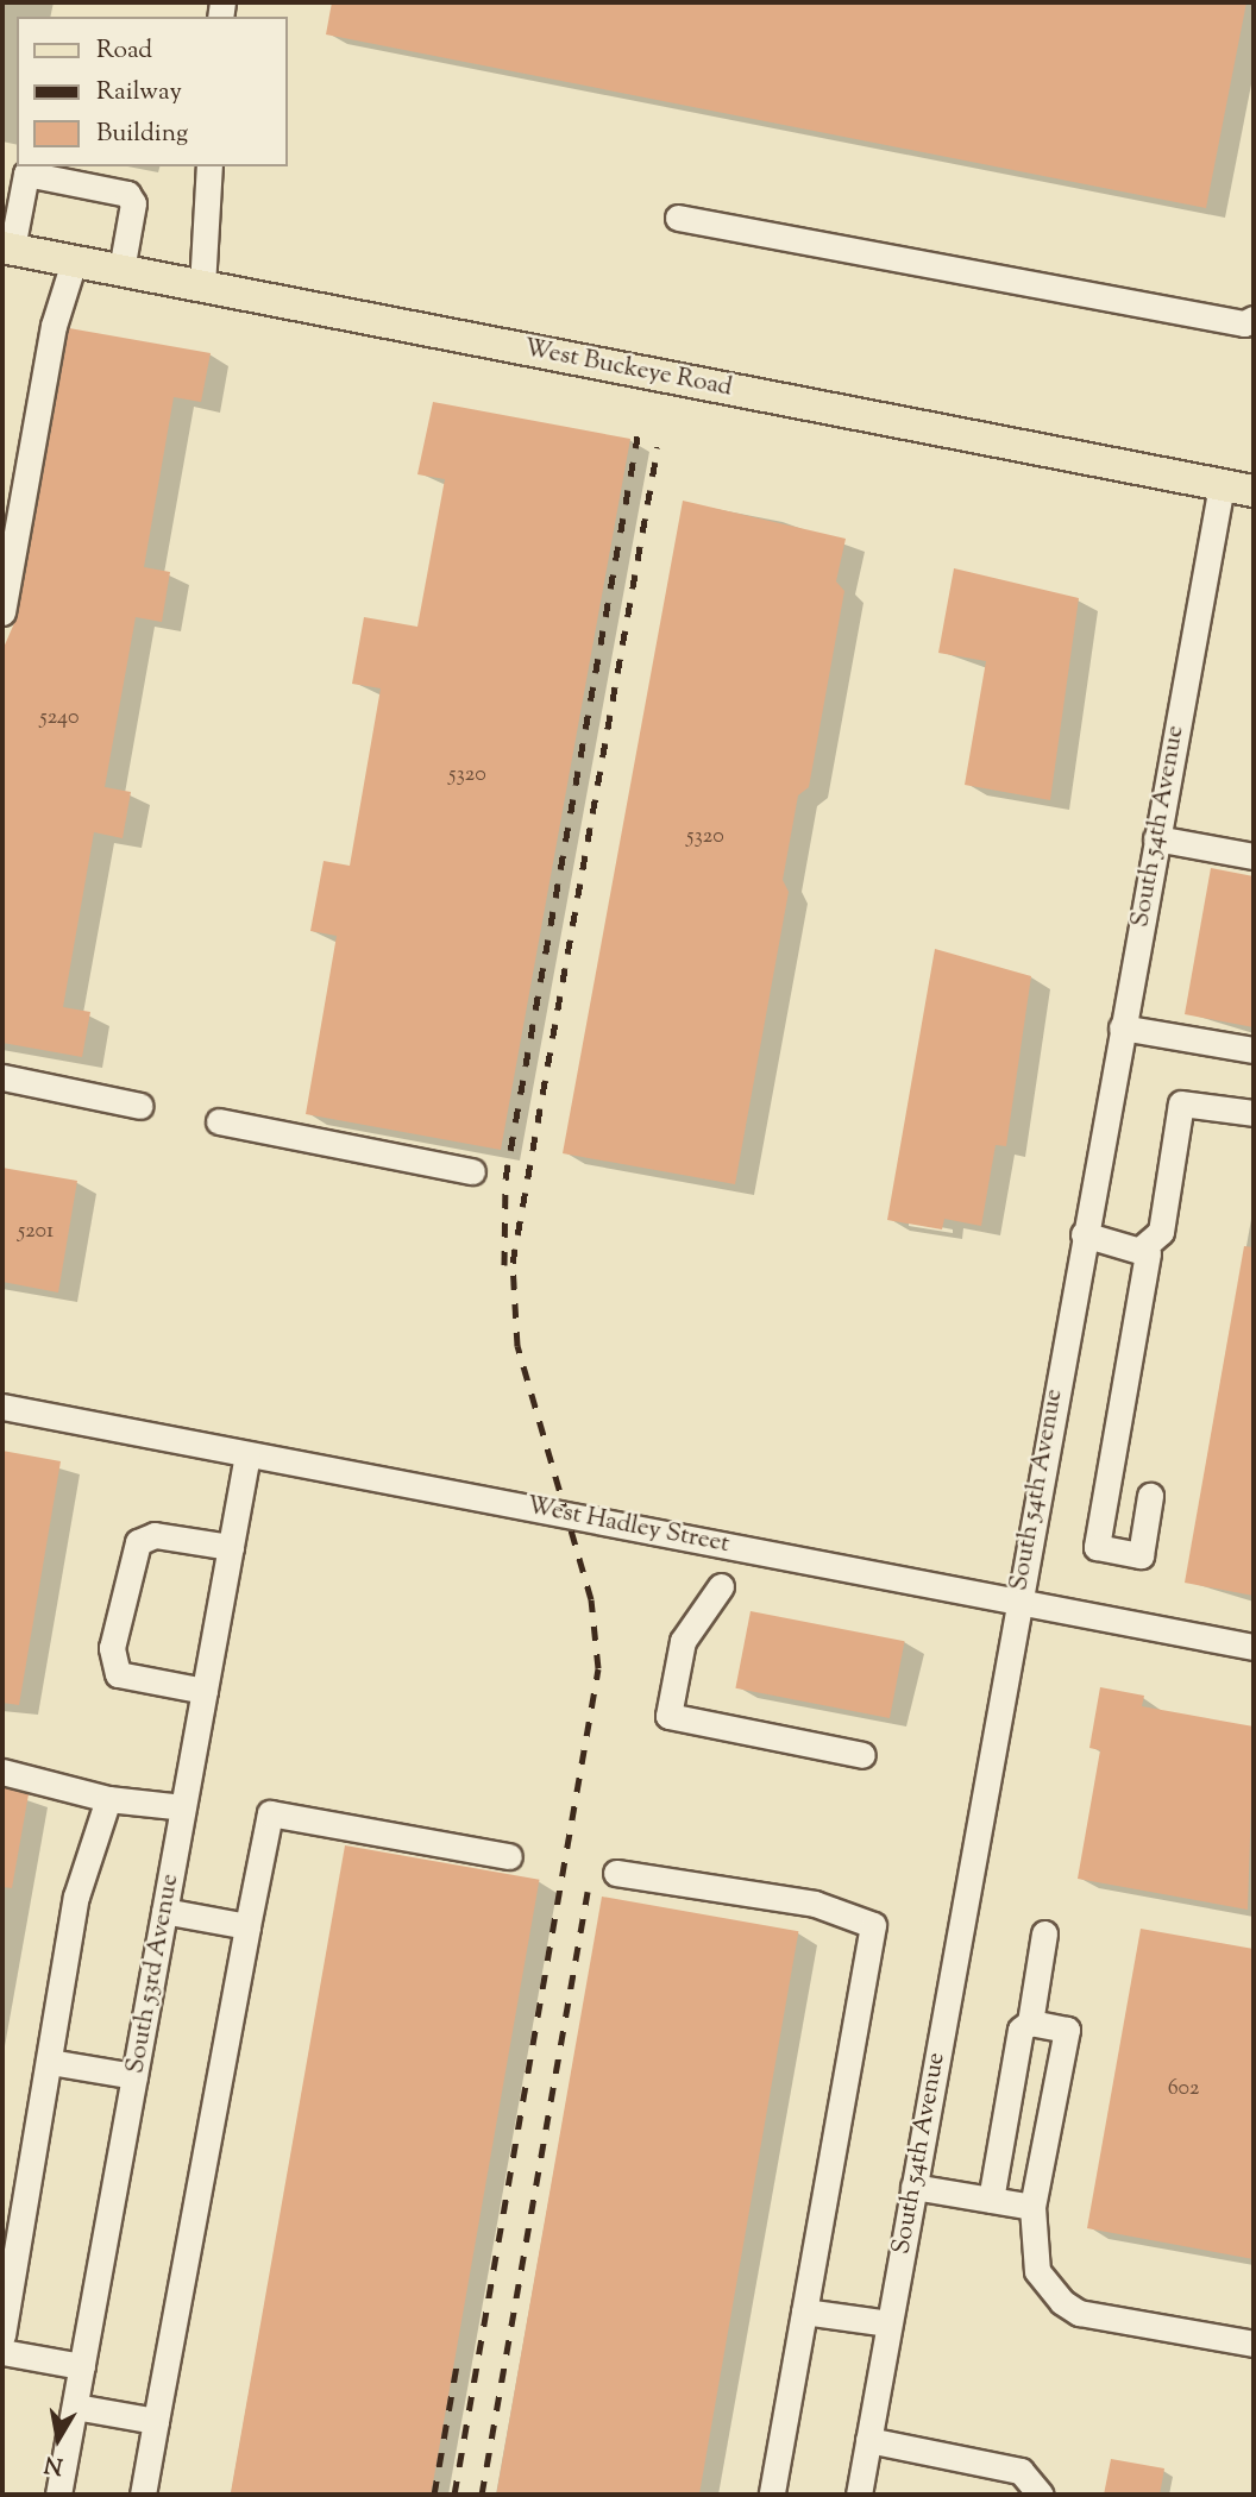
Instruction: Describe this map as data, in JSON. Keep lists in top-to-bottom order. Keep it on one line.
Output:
{"streets":{"main road":["West Buckeye Road"],"street":["South 54th Avenue","West Hadley Street","South 53rd Avenue"]},"crossings":[["West Buckeye Road","South 54th Avenue"],["South 54th Avenue","West Hadley Street"],["West Hadley Street","South 53rd Avenue"]],"house_numbers":["5240","5320","5320","5201","602"],"legend":["Road","Railway","Building"],"north":"bottom"}
